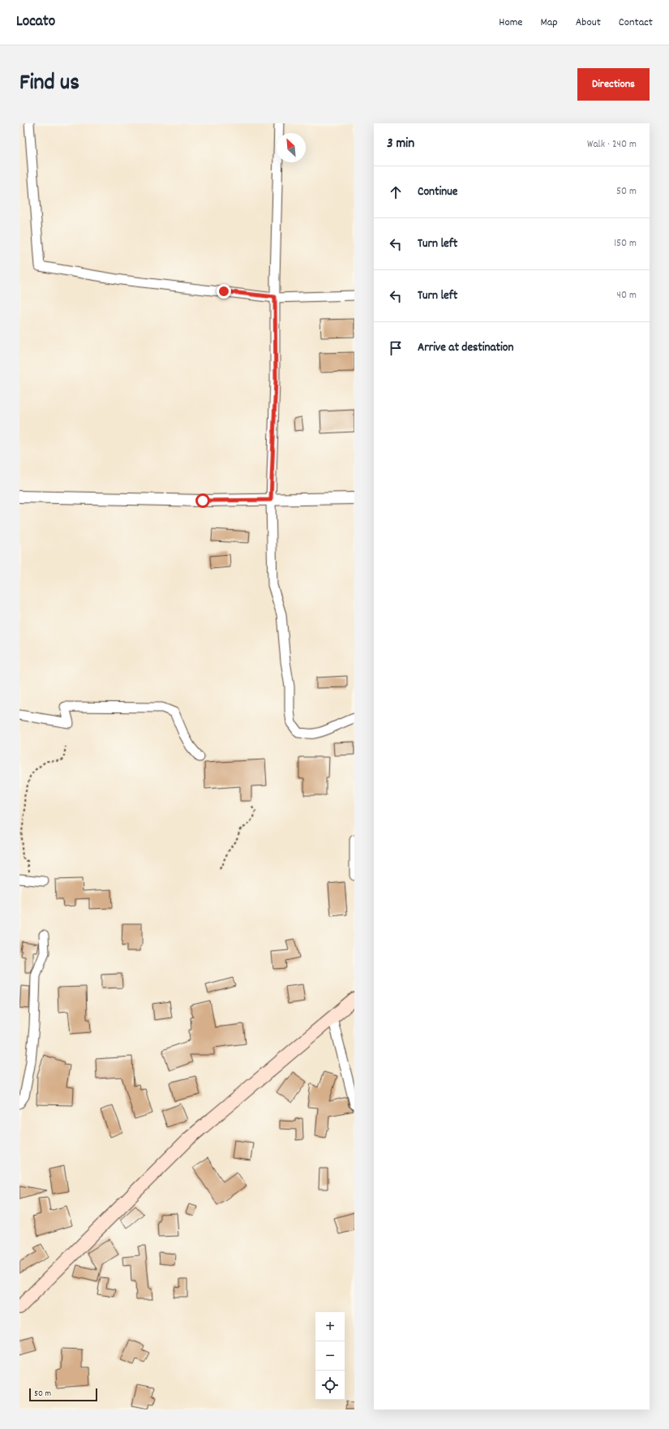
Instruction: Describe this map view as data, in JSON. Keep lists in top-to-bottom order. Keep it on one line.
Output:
{"scale_bar":"50 m","north":"top left","page":{"header":"Locato","nav":["Home","Map","About","Contact"],"title":"Find us","buttons":"Directions","heading":["3 min","Walk · 240 m"],"list":[["Continue","50 m"],["Turn left","150 m"],["Turn left","40 m"],"Arrive at destination"],"map_buttons":["+","−"],"scale":"50 m"}}
